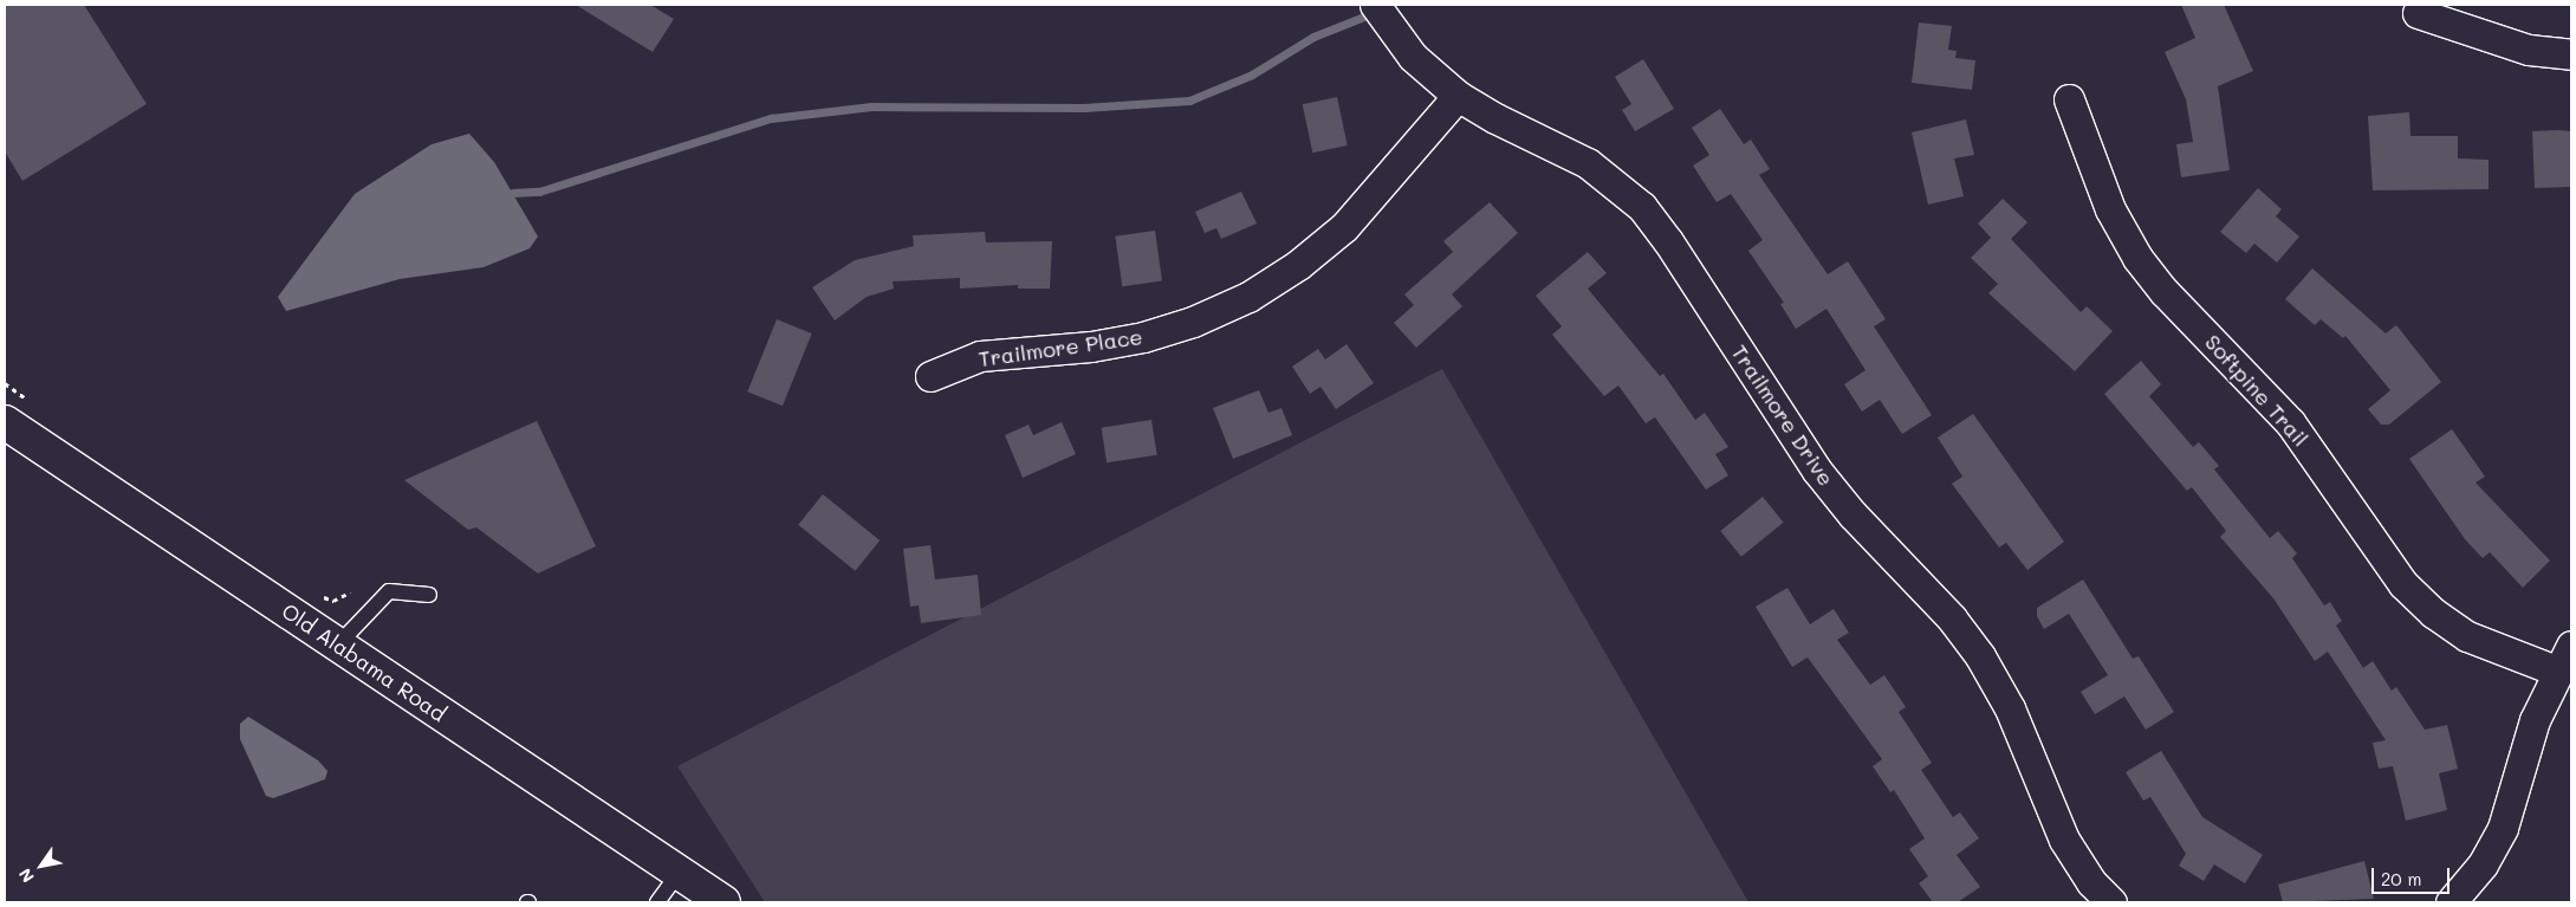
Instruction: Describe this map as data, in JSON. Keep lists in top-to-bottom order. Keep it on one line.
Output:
{"streets":{"street":["Trailmore Place","Softpine Trail","Trailmore Drive","Old Alabama Road"]},"crossings":[["Trailmore Place","Trailmore Drive"]],"scale_bar":"20 m","north":"bottom left"}
